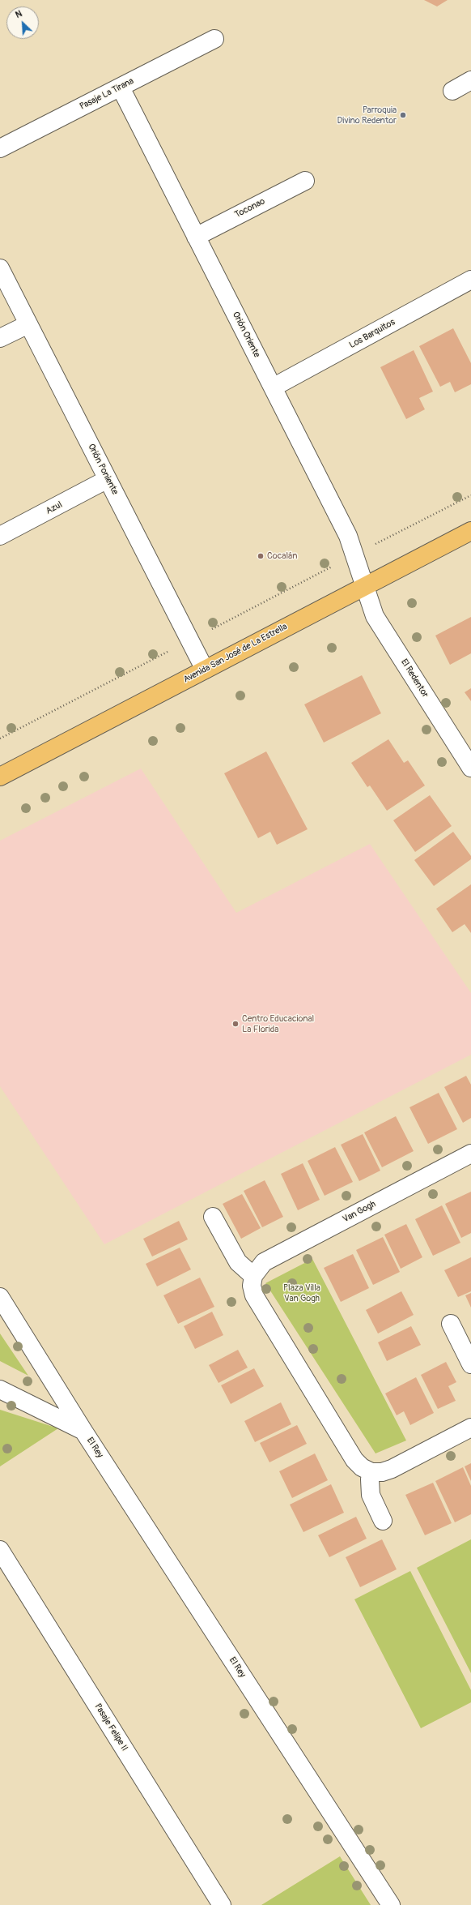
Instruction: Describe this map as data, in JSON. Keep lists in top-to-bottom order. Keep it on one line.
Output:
{"streets":{"main road":["Avenida San José de La Estrella"],"street":["Pasaje La Tirana","Toconao","Los Barquitos","Orión Oriente","Orión Poniente","Azul","El Redentor","Van Gogh","El Rey","Pasaje Felipe II"]},"crossings":[["Pasaje La Tirana","Orión Oriente"],["Toconao","Orión Oriente"],["Los Barquitos","Orión Oriente"],["Orión Oriente","Avenida San José de La Estrella"],["Orión Oriente","El Redentor"],["Orión Poniente","Azul"],["Orión Poniente","Avenida San José de La Estrella"],["Avenida San José de La Estrella","El Redentor"]],"parks":["Plaza Villa Van Gogh"],"places":["Parroquia Divino Redentor","Cocalán","Centro Educacional La Florida"],"north":"top left"}
